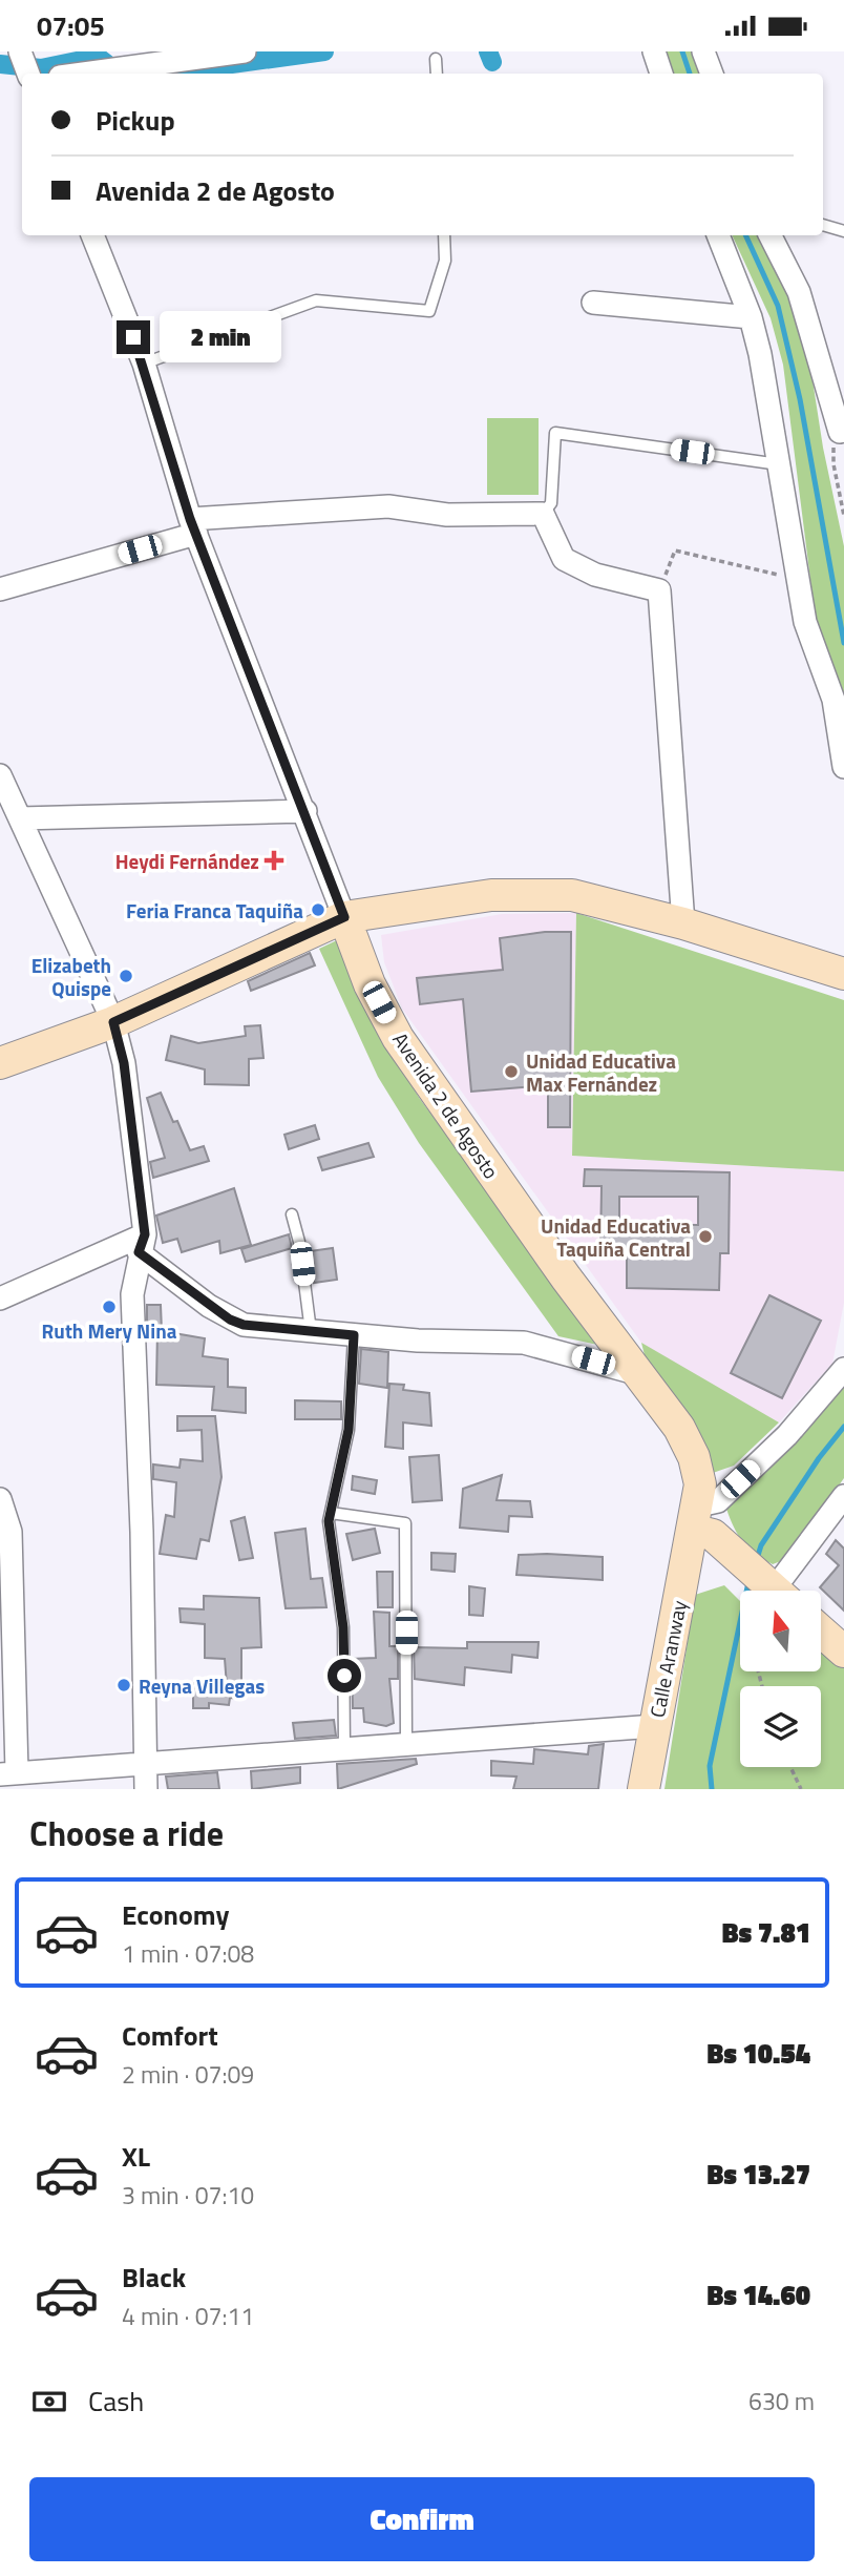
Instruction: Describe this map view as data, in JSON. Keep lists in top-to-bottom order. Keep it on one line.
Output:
{"streets":{"street":["Avenida 2 de Agosto","Calle Aranway"]},"crossings":[["Avenida 2 de Agosto","Calle Aranway"]],"places":{"health":["Heydi Fernández"],"other":["Feria Franca Taquiña","Elizabeth Quispe","Unidad Educativa Max Fernández","Unidad Educativa Taquiña Central","Ruth Mery Nina","Reyna Villegas"]},"north":"top","page":{"status":"07:05","banner":["Pickup","Avenida 2 de Agosto"],"bubble":"2 min","heading":"Choose a ride","list":[{"name":"Economy","note":"1 min · 07:08","value":"Bs 7.81"},{"name":"Comfort","note":"2 min · 07:09","value":"Bs 10.54"},{"name":"XL","note":"3 min · 07:10","value":"Bs 13.27"},{"name":"Black","note":"4 min · 07:11","value":"Bs 14.60"}],"pay":["Cash","630 m"],"buttons":"Confirm"}}
